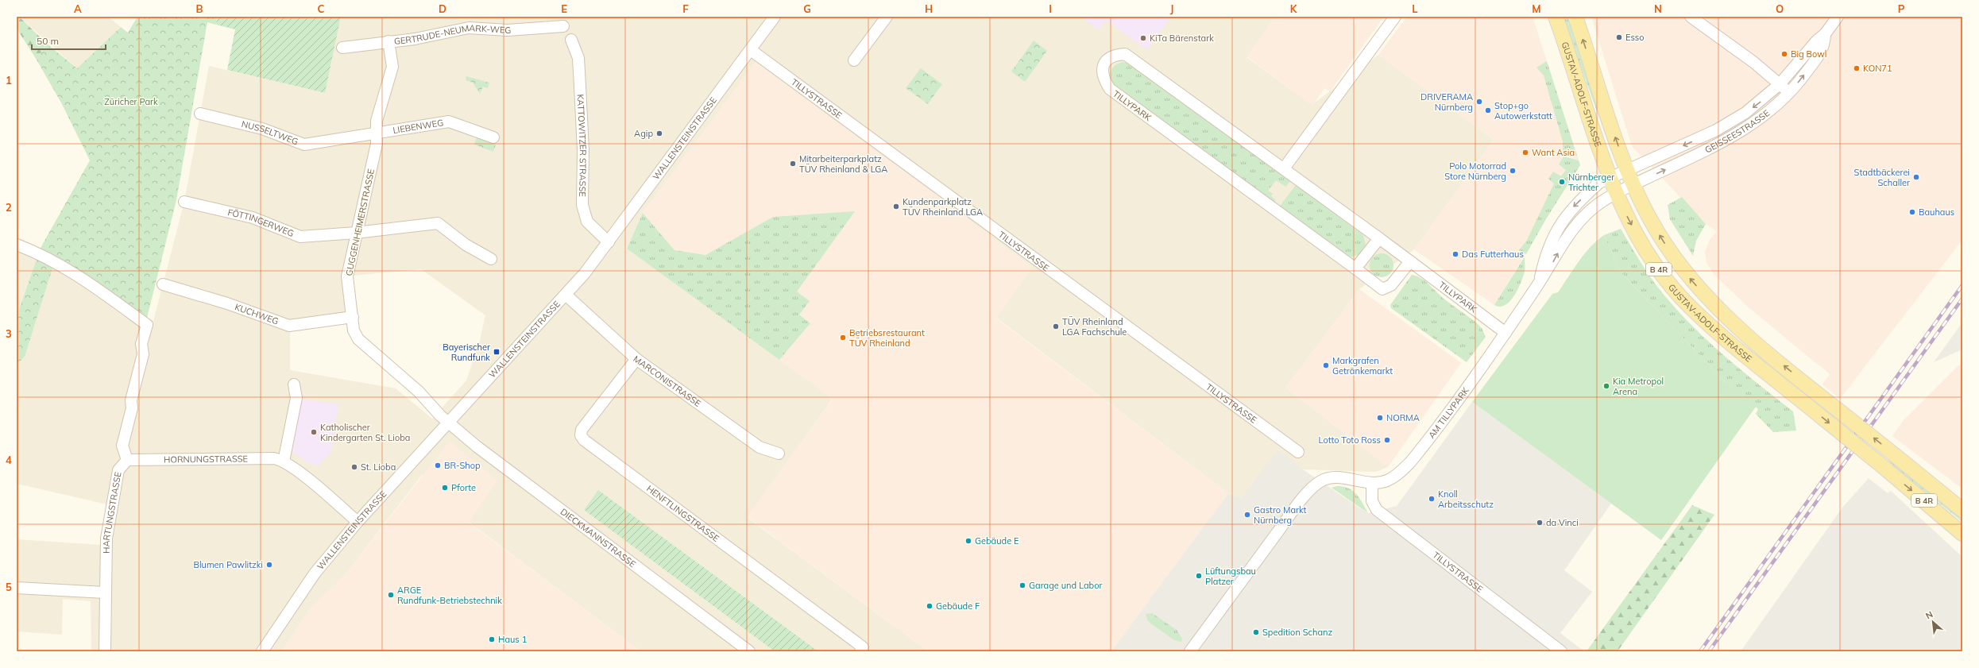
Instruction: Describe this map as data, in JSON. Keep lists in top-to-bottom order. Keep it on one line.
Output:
{"streets":{"main road":["GUSTAV-ADOLF-STRASSE","B 4R"],"street":["GERTRUDE-NEUMARK-WEG","TILLYSTRASSE","TILLYPARK","LIEBENWEG","GEISSEESTRASSE","NUSSELTWEG","WALLENSTEINSTRASSE","KATTOWITZER STRASSE","GUGGENHEIMERSTRASSE","FÖTTINGERWEG","KUCHWEG","MARCONISTRASSE","AM TILLYPARK","HORNUNGSTRASSE","HARTUNGSTRASSE","HENFTLINGSTRASSE","DIECKMANNSTRASSE"]},"crossings":[["GERTRUDE-NEUMARK-WEG","GUGGENHEIMERSTRASSE"],["GUSTAV-ADOLF-STRASSE","GEISSEESTRASSE"],["GUSTAV-ADOLF-STRASSE","AM TILLYPARK"],["TILLYSTRASSE","WALLENSTEINSTRASSE"],["TILLYSTRASSE","AM TILLYPARK"],["TILLYPARK","AM TILLYPARK"],["LIEBENWEG","NUSSELTWEG"],["LIEBENWEG","GUGGENHEIMERSTRASSE"],["GEISSEESTRASSE","AM TILLYPARK"],["NUSSELTWEG","GUGGENHEIMERSTRASSE"],["WALLENSTEINSTRASSE","KATTOWITZER STRASSE"],["WALLENSTEINSTRASSE","GUGGENHEIMERSTRASSE"],["WALLENSTEINSTRASSE","MARCONISTRASSE"],["WALLENSTEINSTRASSE","HORNUNGSTRASSE"],["WALLENSTEINSTRASSE","DIECKMANNSTRASSE"],["GUGGENHEIMERSTRASSE","FÖTTINGERWEG"],["GUGGENHEIMERSTRASSE","KUCHWEG"],["GUGGENHEIMERSTRASSE","DIECKMANNSTRASSE"],["MARCONISTRASSE","HENFTLINGSTRASSE"],["HORNUNGSTRASSE","HARTUNGSTRASSE"]],"parks":["Züricher Park"],"places":{"other":["Esso","KiTa Bärenstark","Big Bowl","KON71","DRIVERAMA Nürnberg","Stop+go Autowerkstatt","Agip","Want Asia","Mitarbeiterparkplatz TÜV Rheinland & LGA","Polo Motorrad Store Nürnberg","Stadtbäckerei Schaller","Nürnberger Trichter","Kundenparkplatz TÜV Rheinland LGA","Bauhaus","Das Futterhaus","TÜV Rheinland LGA Fachschule","Betriebsrestaurant TÜV Rheinland","Markgrafen Getränkemarkt","Kia Metropol Arena","NORMA","Katholischer Kindergarten St. Lioba","Lotto Toto Ross","BR-Shop","St. Lioba","Pforte","Knoll Arbeitsschutz","Gastro Markt Nürnberg","da Vinci","Gebäude E","Blumen Pawlitzki","Lüftungsbau Platzer","Garage und Labor","ARGE Rundfunk-Betriebstechnik","Gebäude F","Spedition Schanz","Haus 1"],"transit":["Bayerischer Rundfunk"]},"scale_bar":"50 m","north":"top left","grid":{"columns":["A","B","C","D","E","F","G","H","I","J","K","L","M","N","O","P"],"rows":["1","2","3","4","5"]}}
